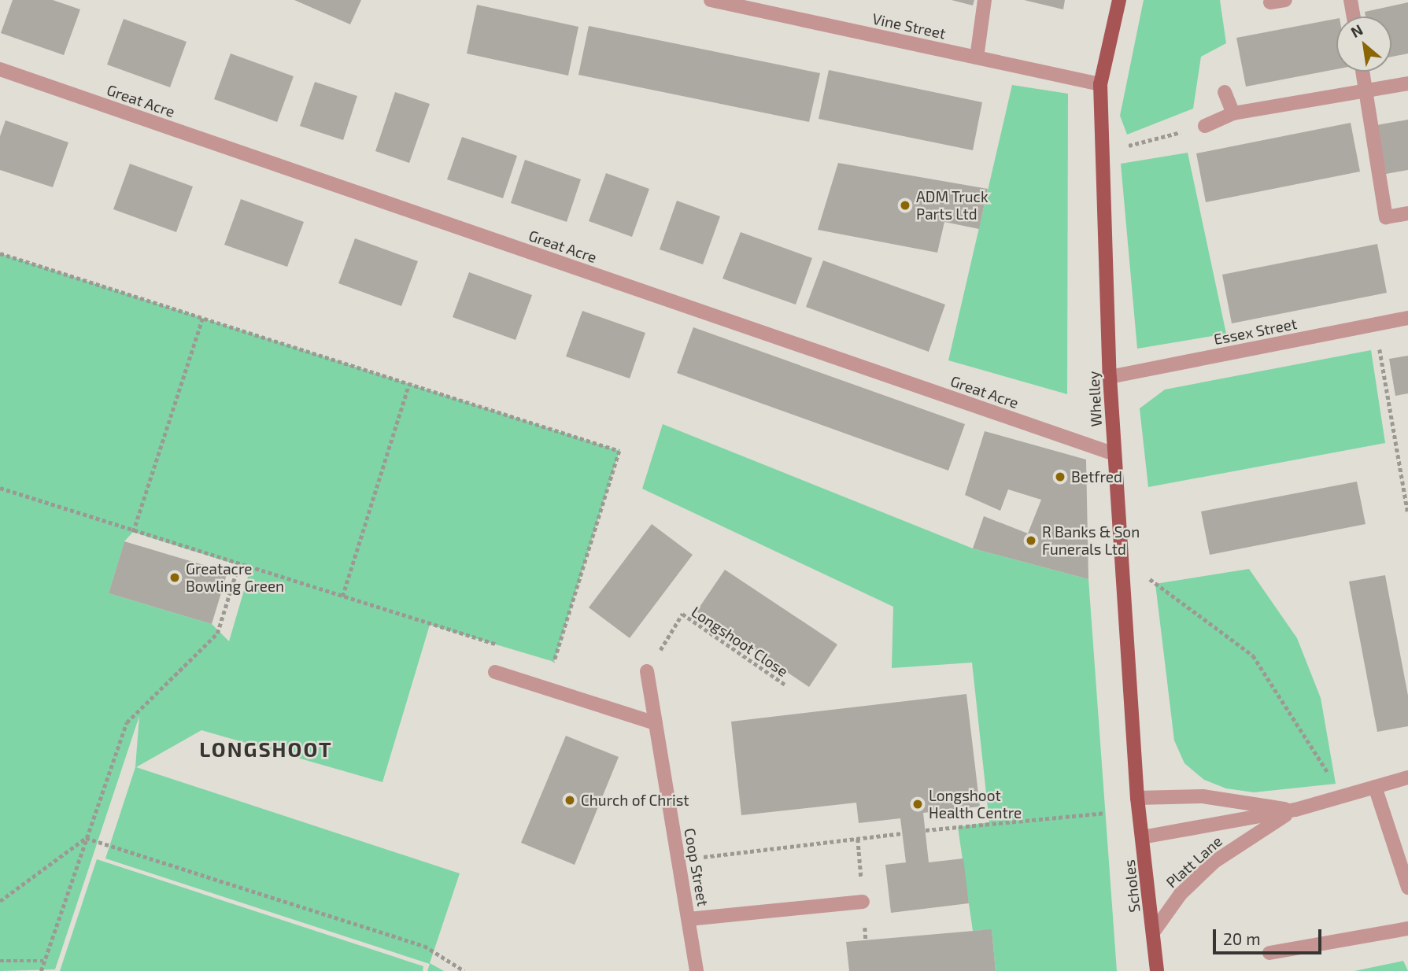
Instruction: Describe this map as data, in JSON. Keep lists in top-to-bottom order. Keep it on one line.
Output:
{"streets":{"main road":["Whelley","Scholes"],"street":["Vine Street","Great Acre","Essex Street","Platt Lane","Coop Street"],"path":["Longshoot Close"]},"crossings":[["Vine Street","Whelley"],["Great Acre","Whelley"],["Essex Street","Whelley"],["Whelley","Platt Lane"],["Whelley","Scholes"],["Longshoot Close","Coop Street"],["Platt Lane","Scholes"]],"districts":["LONGSHOOT"],"places":["ADM Truck Parts Ltd","Betfred","R Banks & Son Funerals Ltd","Greatacre Bowling Green","Church of Christ","Longshoot Health Centre"],"scale_bar":"20 m","north":"top left"}
